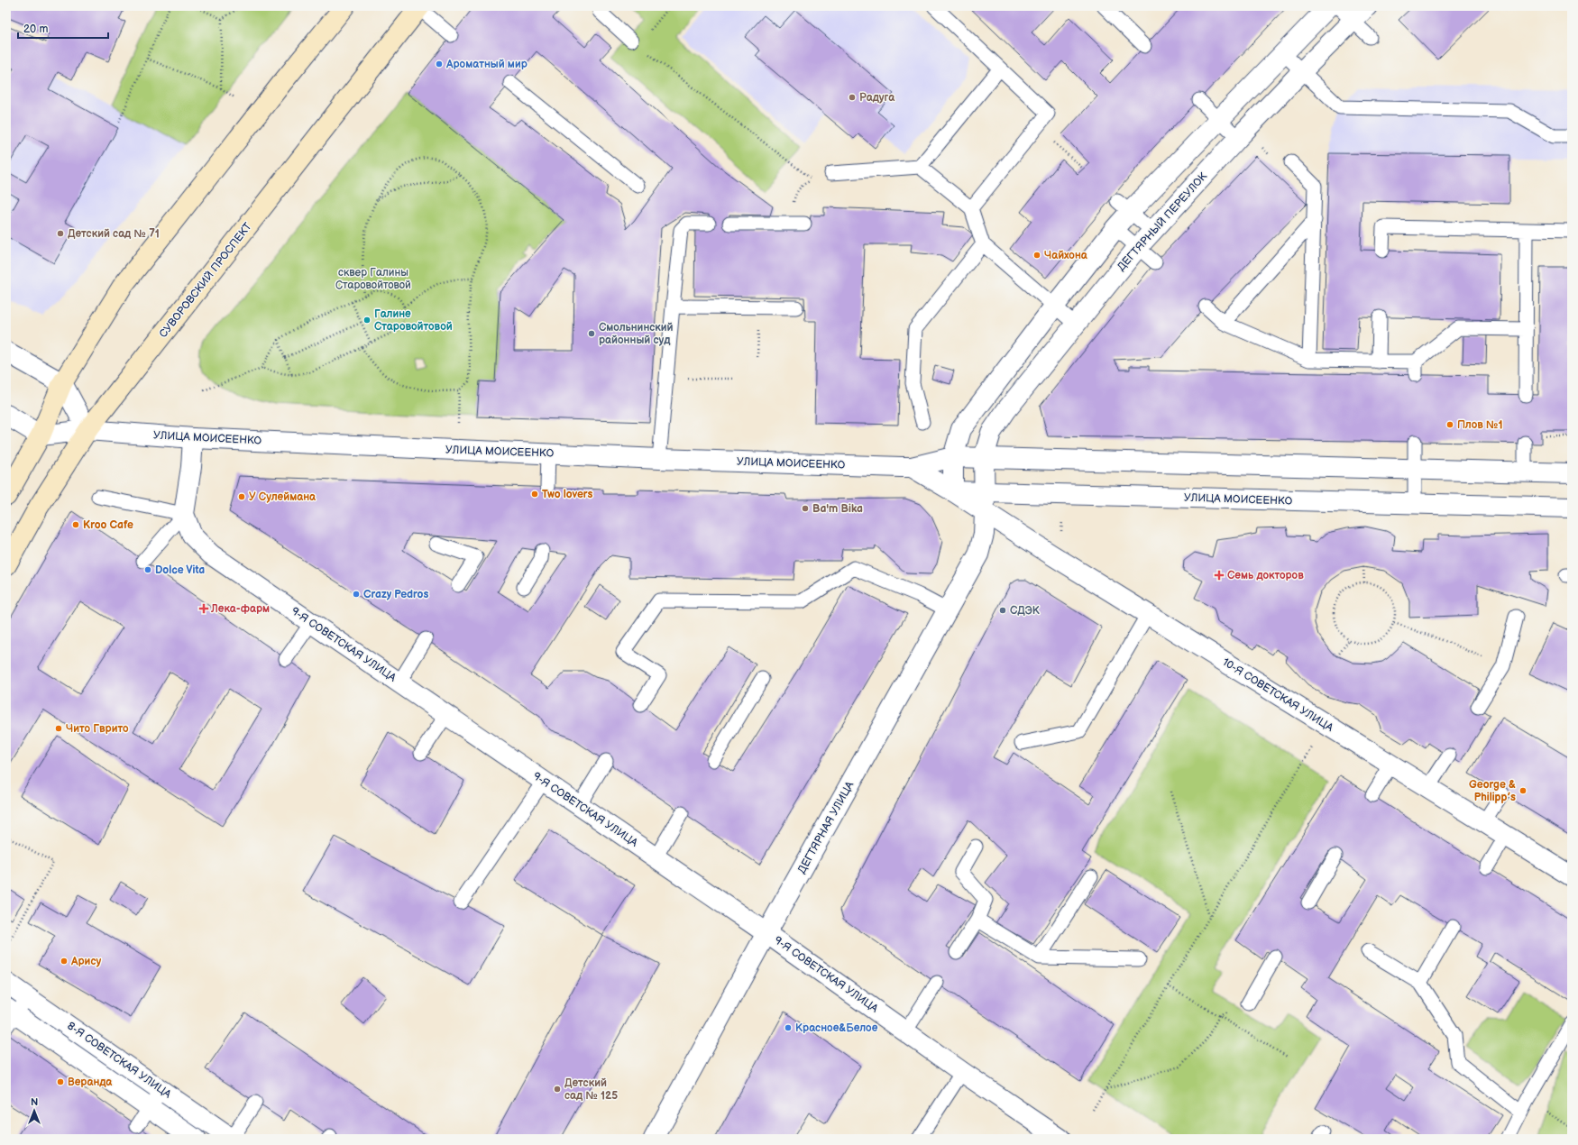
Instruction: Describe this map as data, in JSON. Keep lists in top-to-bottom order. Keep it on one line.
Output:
{"streets":{"main road":["СУВОРОВСКИЙ ПРОСПЕКТ"],"street":["ДЕГТЯРНЫЙ ПЕРЕУЛОК","УЛИЦА МОИСЕЕНКО","9-Я СОВЕТСКАЯ УЛИЦА","10-Я СОВЕТСКАЯ УЛИЦА","ДЕГТЯРНАЯ УЛИЦА","8-Я СОВЕТСКАЯ УЛИЦА"]},"crossings":[["ДЕГТЯРНЫЙ ПЕРЕУЛОК","УЛИЦА МОИСЕЕНКО"],["ДЕГТЯРНЫЙ ПЕРЕУЛОК","ДЕГТЯРНАЯ УЛИЦА"],["СУВОРОВСКИЙ ПРОСПЕКТ","УЛИЦА МОИСЕЕНКО"],["УЛИЦА МОИСЕЕНКО","9-Я СОВЕТСКАЯ УЛИЦА"],["УЛИЦА МОИСЕЕНКО","ДЕГТЯРНАЯ УЛИЦА"],["9-Я СОВЕТСКАЯ УЛИЦА","ДЕГТЯРНАЯ УЛИЦА"],["10-Я СОВЕТСКАЯ УЛИЦА","ДЕГТЯРНАЯ УЛИЦА"]],"parks":["сквер Галины Старовойтовой"],"places":{"other":["Ароматный мир","Радуга","Детский сад № 71","Чайхона","Галине Старовойтовой","Смольнинский районный суд","Плов №1","Two lovers","У Сулеймана","Ba'm Bika","Kroo Cafe","Dolce Vita","Crazy Pedros","СДЭК","Чито Гврито","George & Philipp’s","Арису","Красное&Белое","Веранда","Детский сад № 125"],"health":["Семь докторов","Лека-фарм"]},"scale_bar":"20 m","north":"top"}
